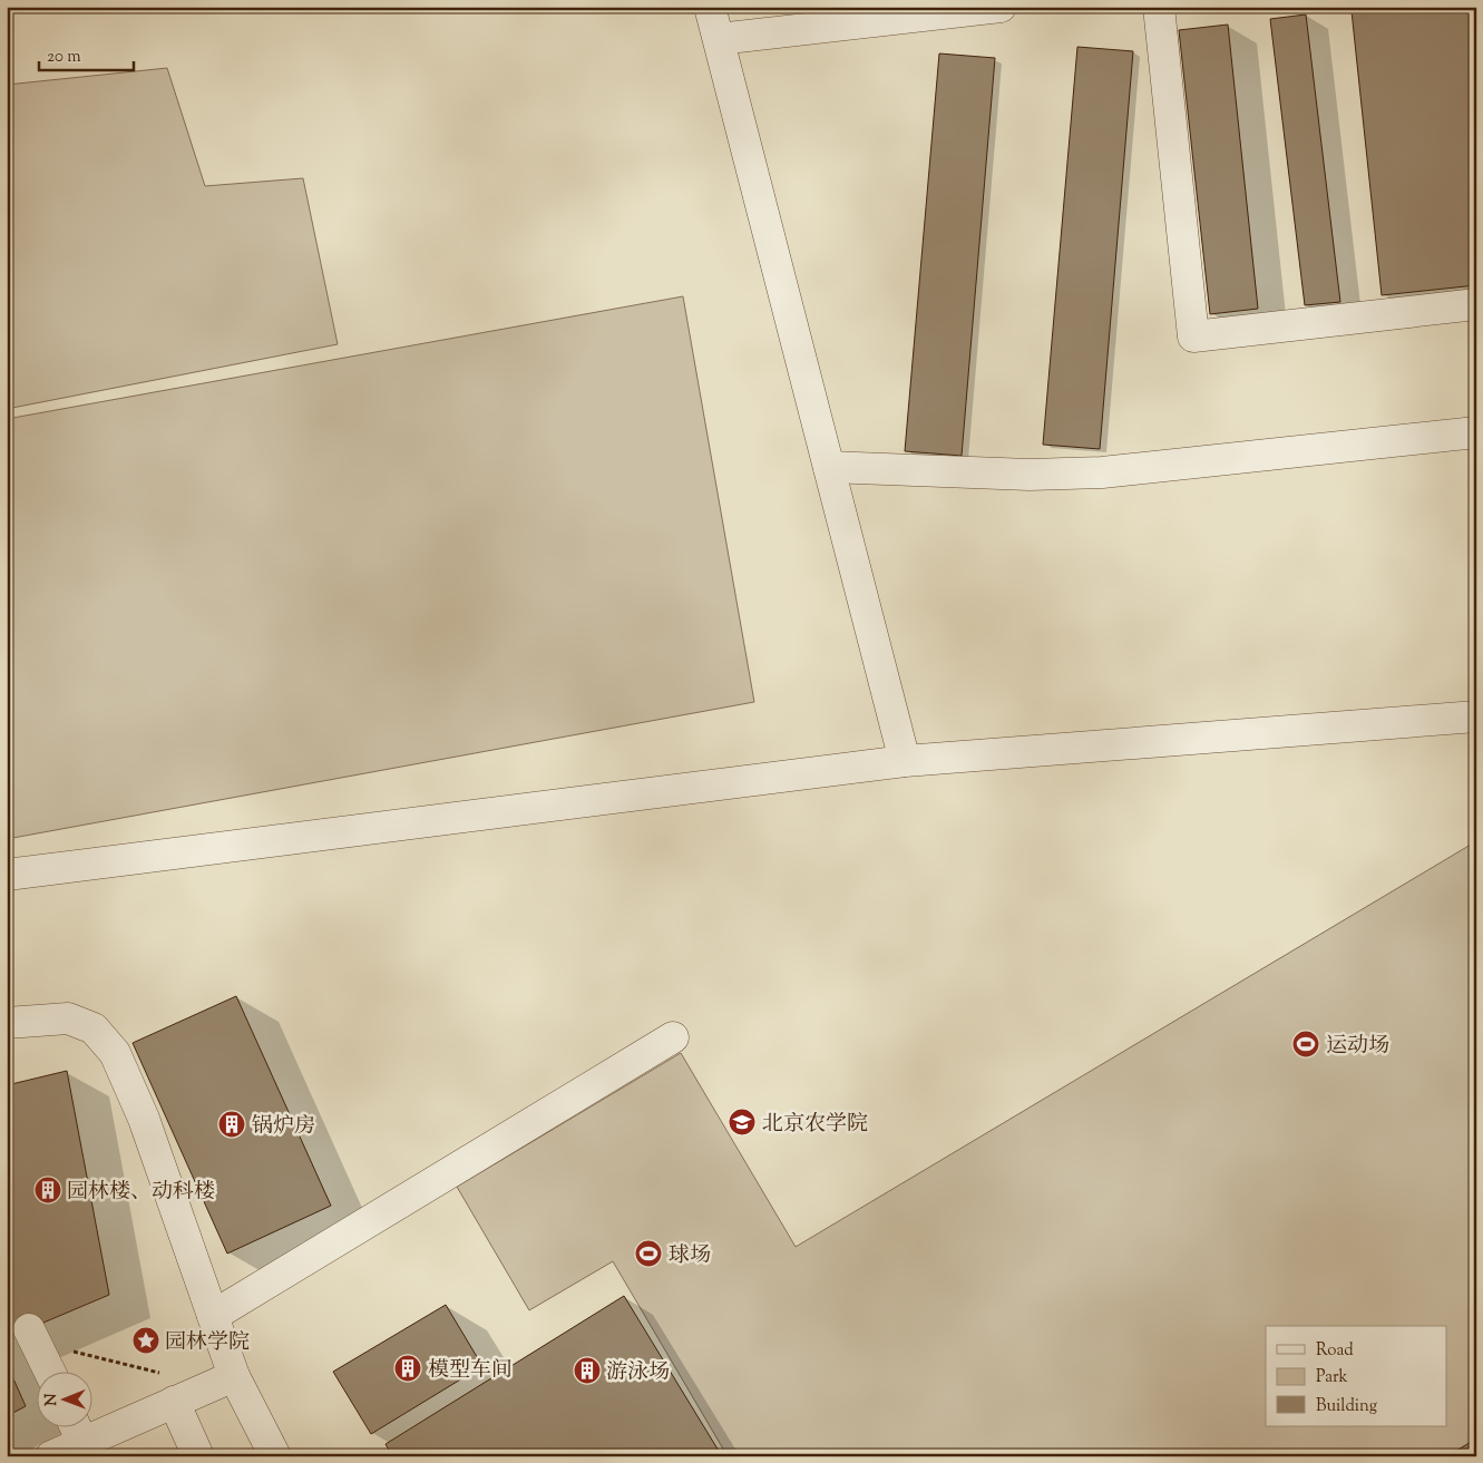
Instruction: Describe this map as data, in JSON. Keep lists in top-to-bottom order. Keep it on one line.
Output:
{"places":{"sports":["运动场","球场"],"school or university":["北京农学院"],"building":["锅炉房","园林楼、动科楼","模型车间","游泳场"],"place":["园林学院"]},"legend":["Road","Park","Building"],"scale_bar":"20 m","north":"left"}
